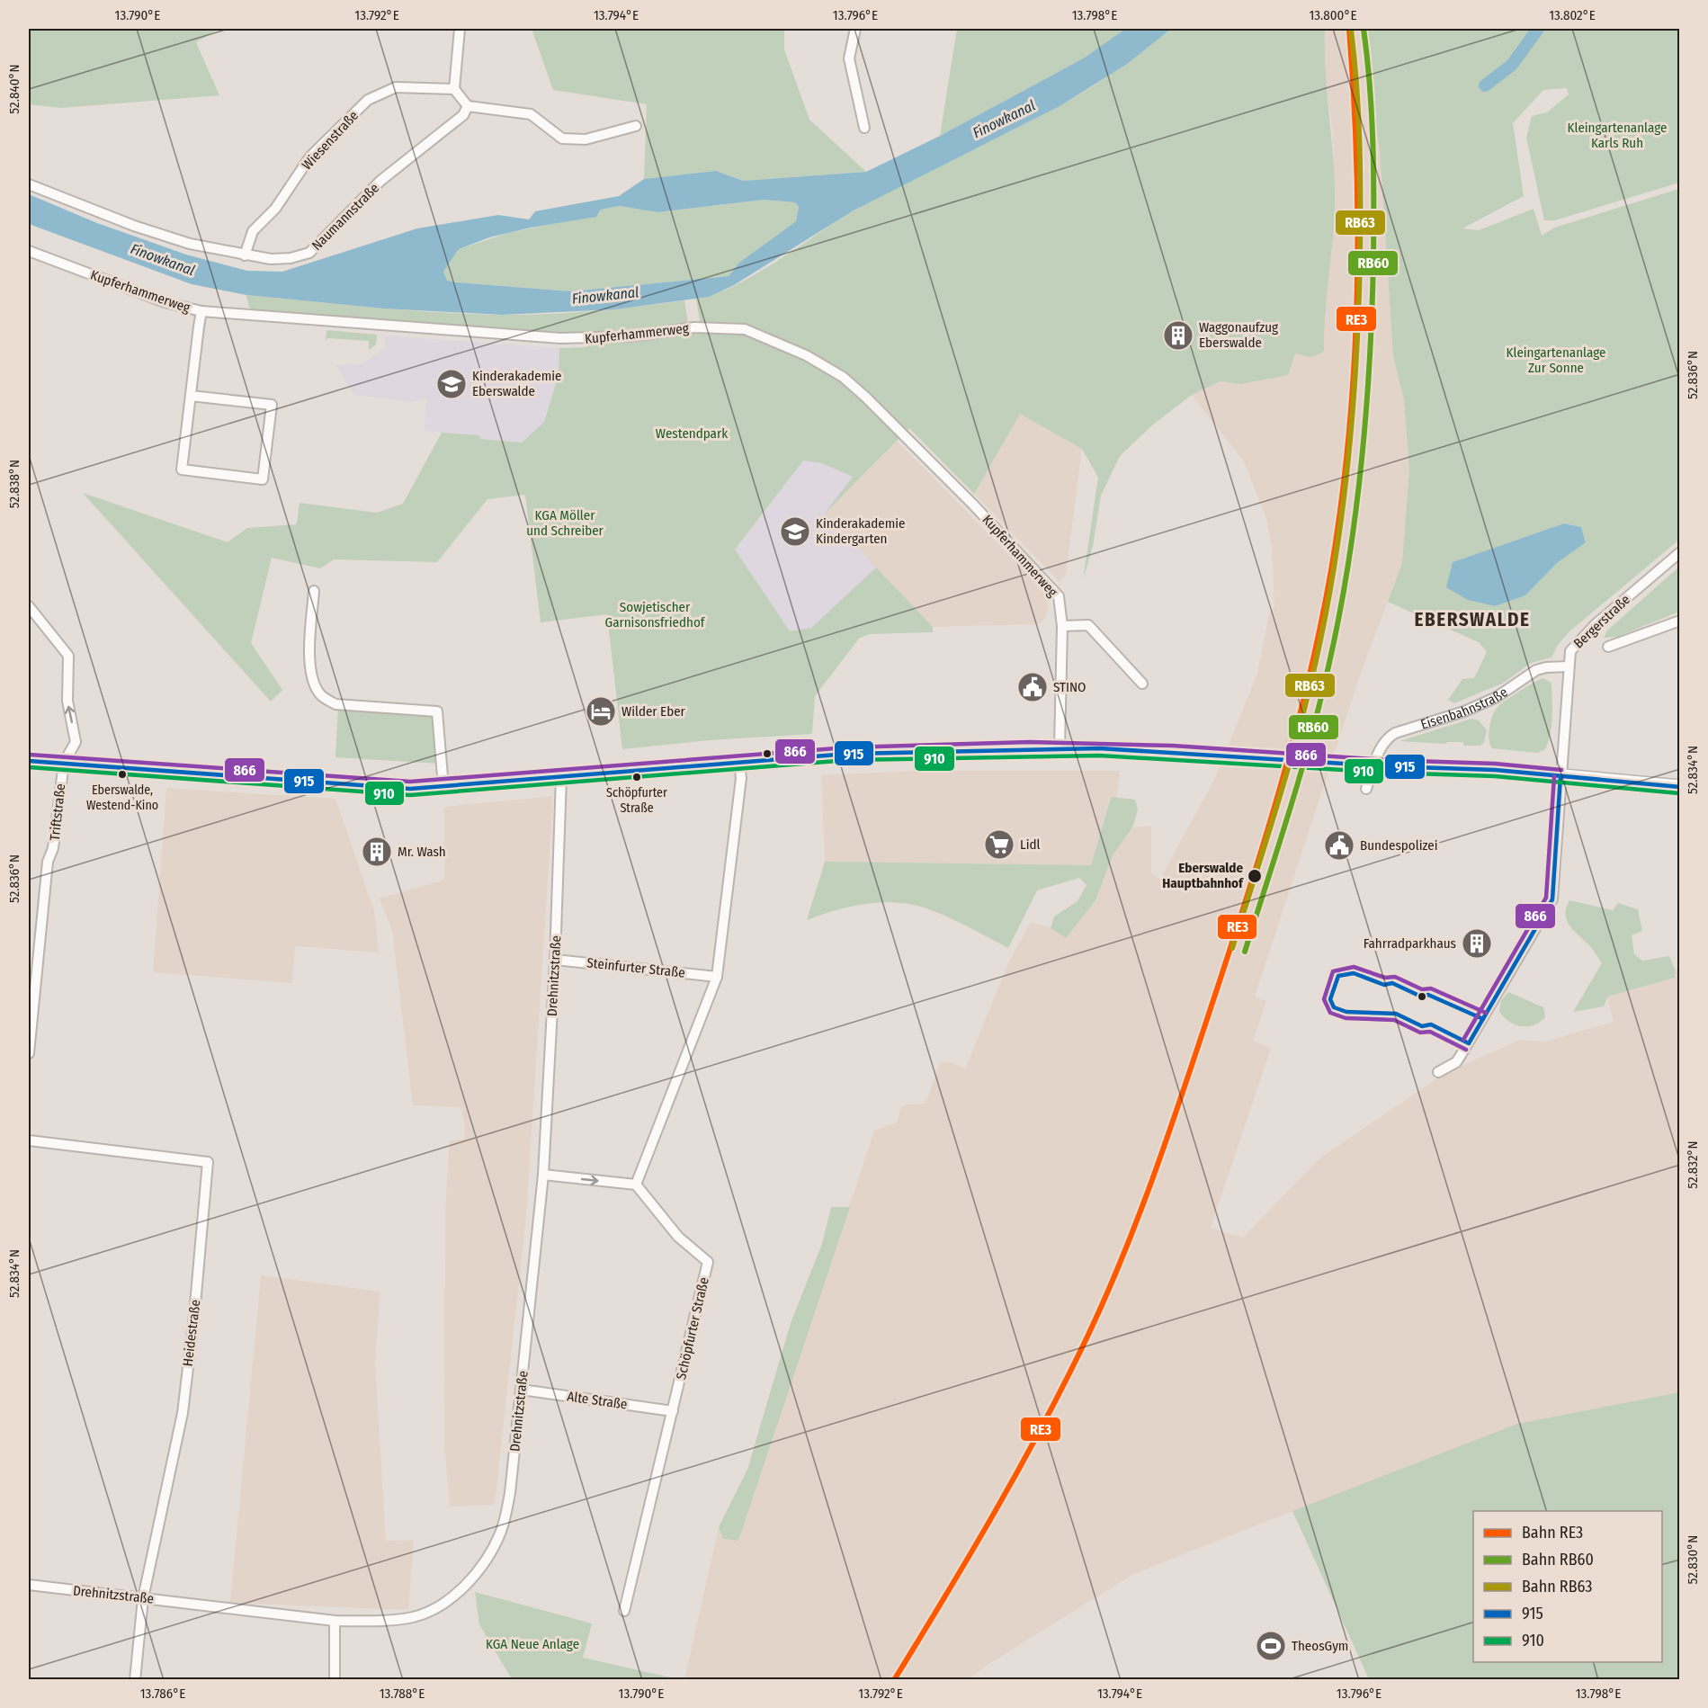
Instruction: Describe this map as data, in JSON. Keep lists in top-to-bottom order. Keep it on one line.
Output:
{"streets":{"street":["Wiesenstraße","Naumannstraße","Kupferhammerweg","Bergerstraße","Eisenbahnstraße","Triftstraße","Steinfurter Straße","Drehnitzstraße","Schöpfurter Straße","Heidestraße","Alte Straße"]},"crossings":[["Wiesenstraße","Naumannstraße"],["Bergerstraße","Eisenbahnstraße"],["Steinfurter Straße","Drehnitzstraße"],["Drehnitzstraße","Heidestraße"],["Drehnitzstraße","Alte Straße"],["Schöpfurter Straße","Alte Straße"]],"districts":["EBERSWALDE"],"water":["Finowkanal"],"parks":["Kleingartenanlage Karls Ruh","Kleingartenanlage Zur Sonne","Westendpark","KGA Möller und Schreiber","Sowjetischer Garnisonsfriedhof","KGA Neue Anlage"],"places":{"building":["Waggonaufzug Eberswalde","Mr. Wash","Fahrradparkhaus"],"school or university":["Kinderakademie Eberswalde","Kinderakademie Kindergarten"],"public building":["STINO","Bundespolizei"],"hotel":["Wilder Eber"],"other":["Eberswalde, Westend-Kino","Schöpfurter Straße","Eberswalde Hauptbahnhof"],"supermarket":["Lidl"],"sports":["TheosGym"]},"lines":["rail line RE3","rail line RB60","rail line RB63","transit line 866","transit line 915","transit line 910"],"legend":["Bahn RE3","Bahn RB60","Bahn RB63","915","910"],"coordinates":["13.790°E","13.792°E","13.794°E","13.796°E","13.798°E","13.800°E","13.802°E","52.840°N","52.836°N","52.838°N","52.834°N","52.832°N","52.830°N","13.786°E","13.788°E"]}
